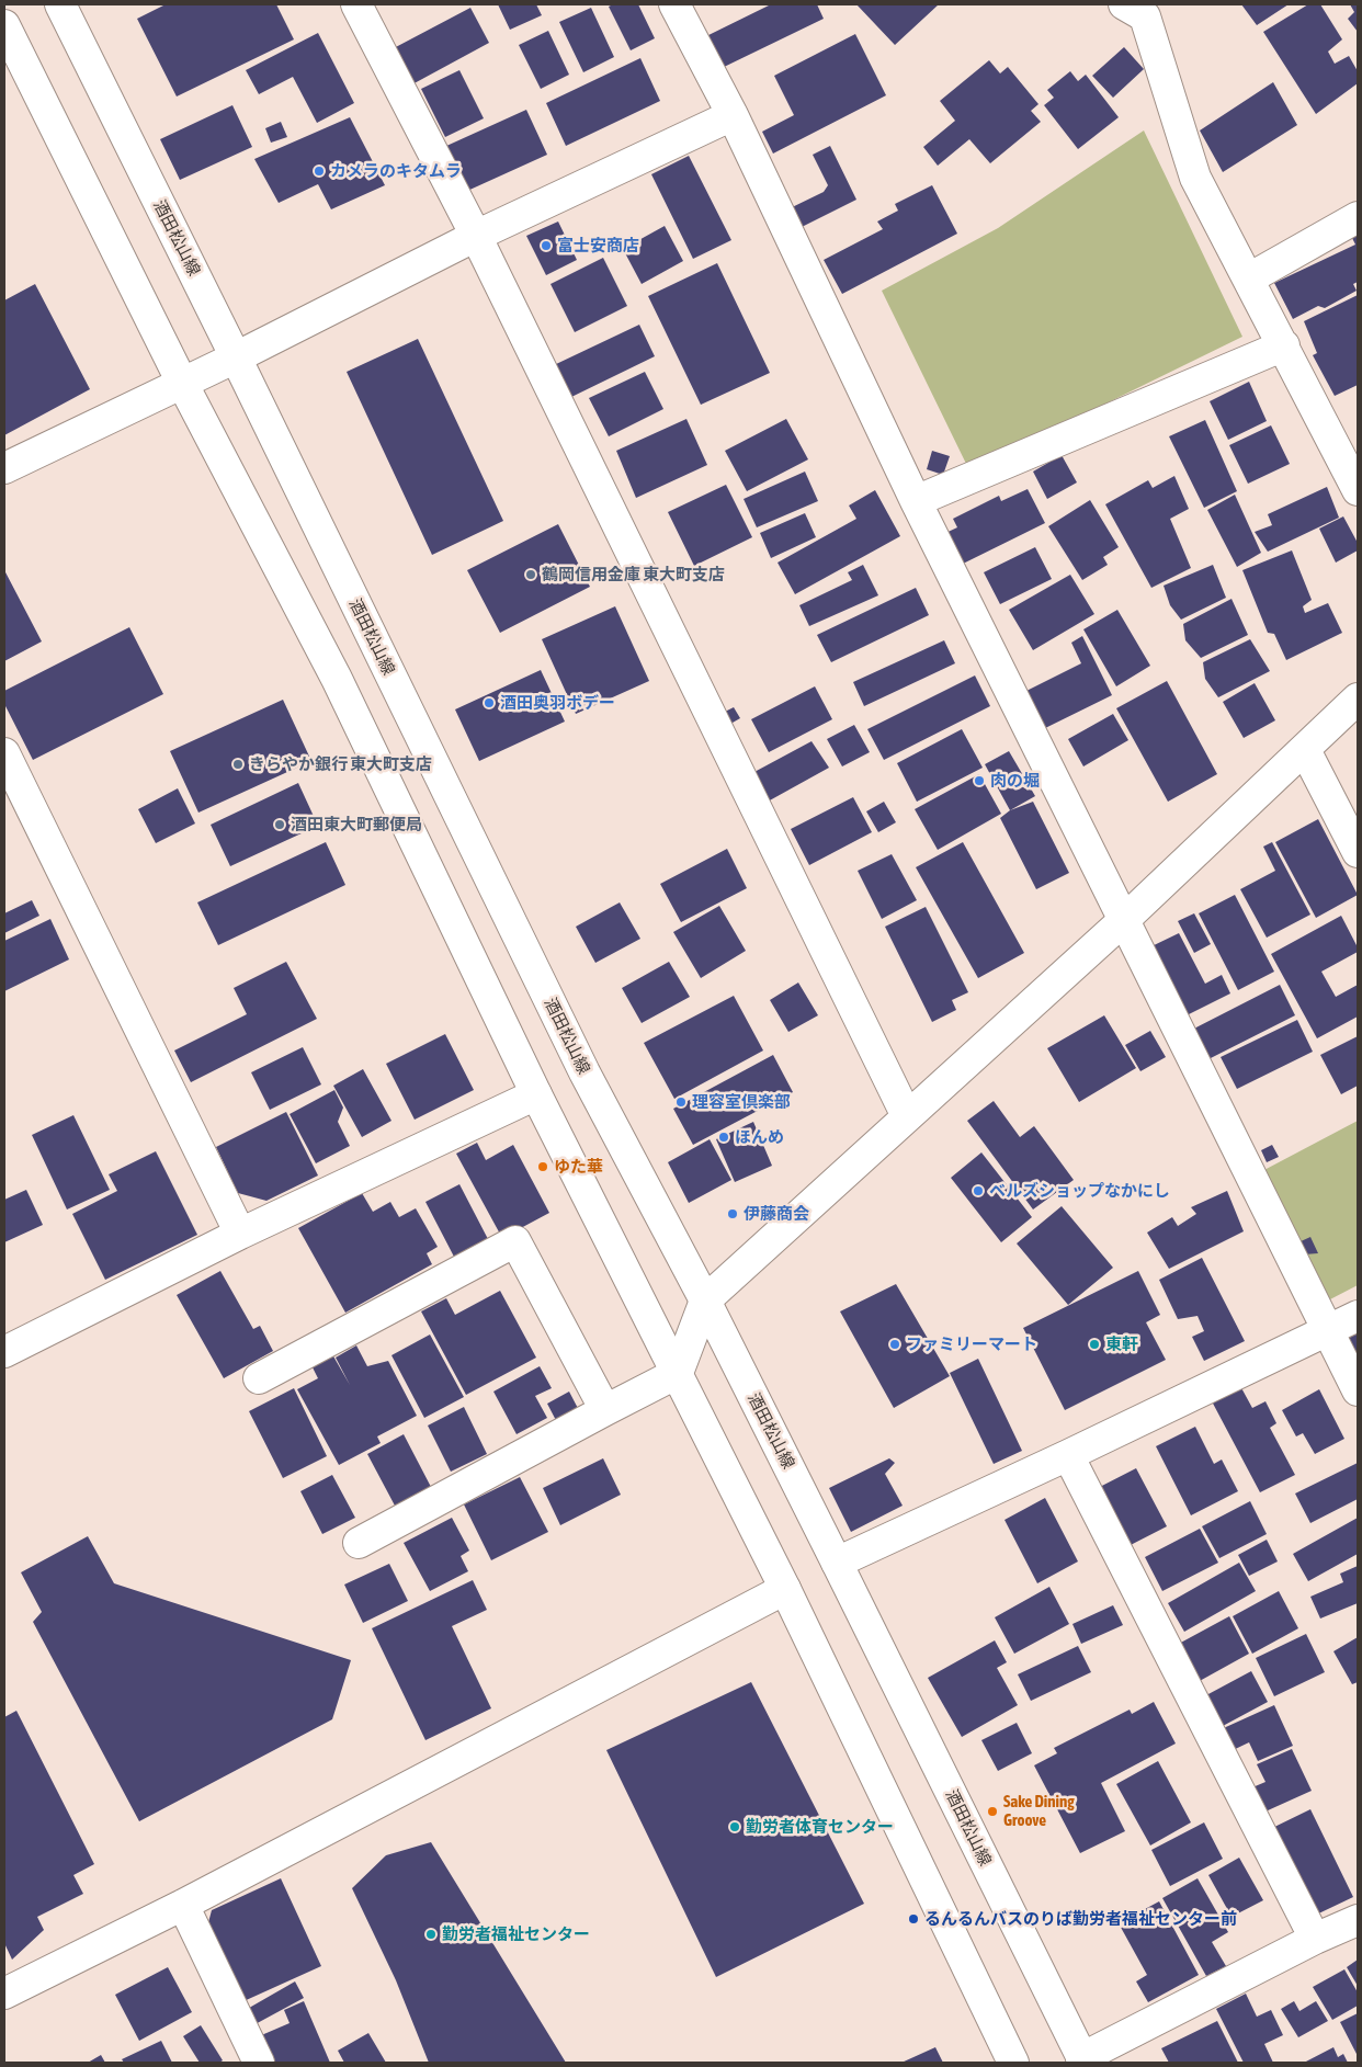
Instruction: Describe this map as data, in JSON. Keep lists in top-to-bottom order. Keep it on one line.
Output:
{"streets":{"street":["酒田松山線"]},"places":["カメラのキタムラ","富士安商店","鶴岡信用金庫 東大町支店","酒田奥羽ボデー","きらやか銀行 東大町支店","肉の堀","酒田東大町郵便局","理容室倶楽部","ほんめ","ゆた華","ベルズショップなかにし","伊藤商会","ファミリーマート","東軒","Sake Dining Groove","勤労者体育センター","るんるんバスのりば勤労者福祉センター前","勤労者福祉センター"]}
